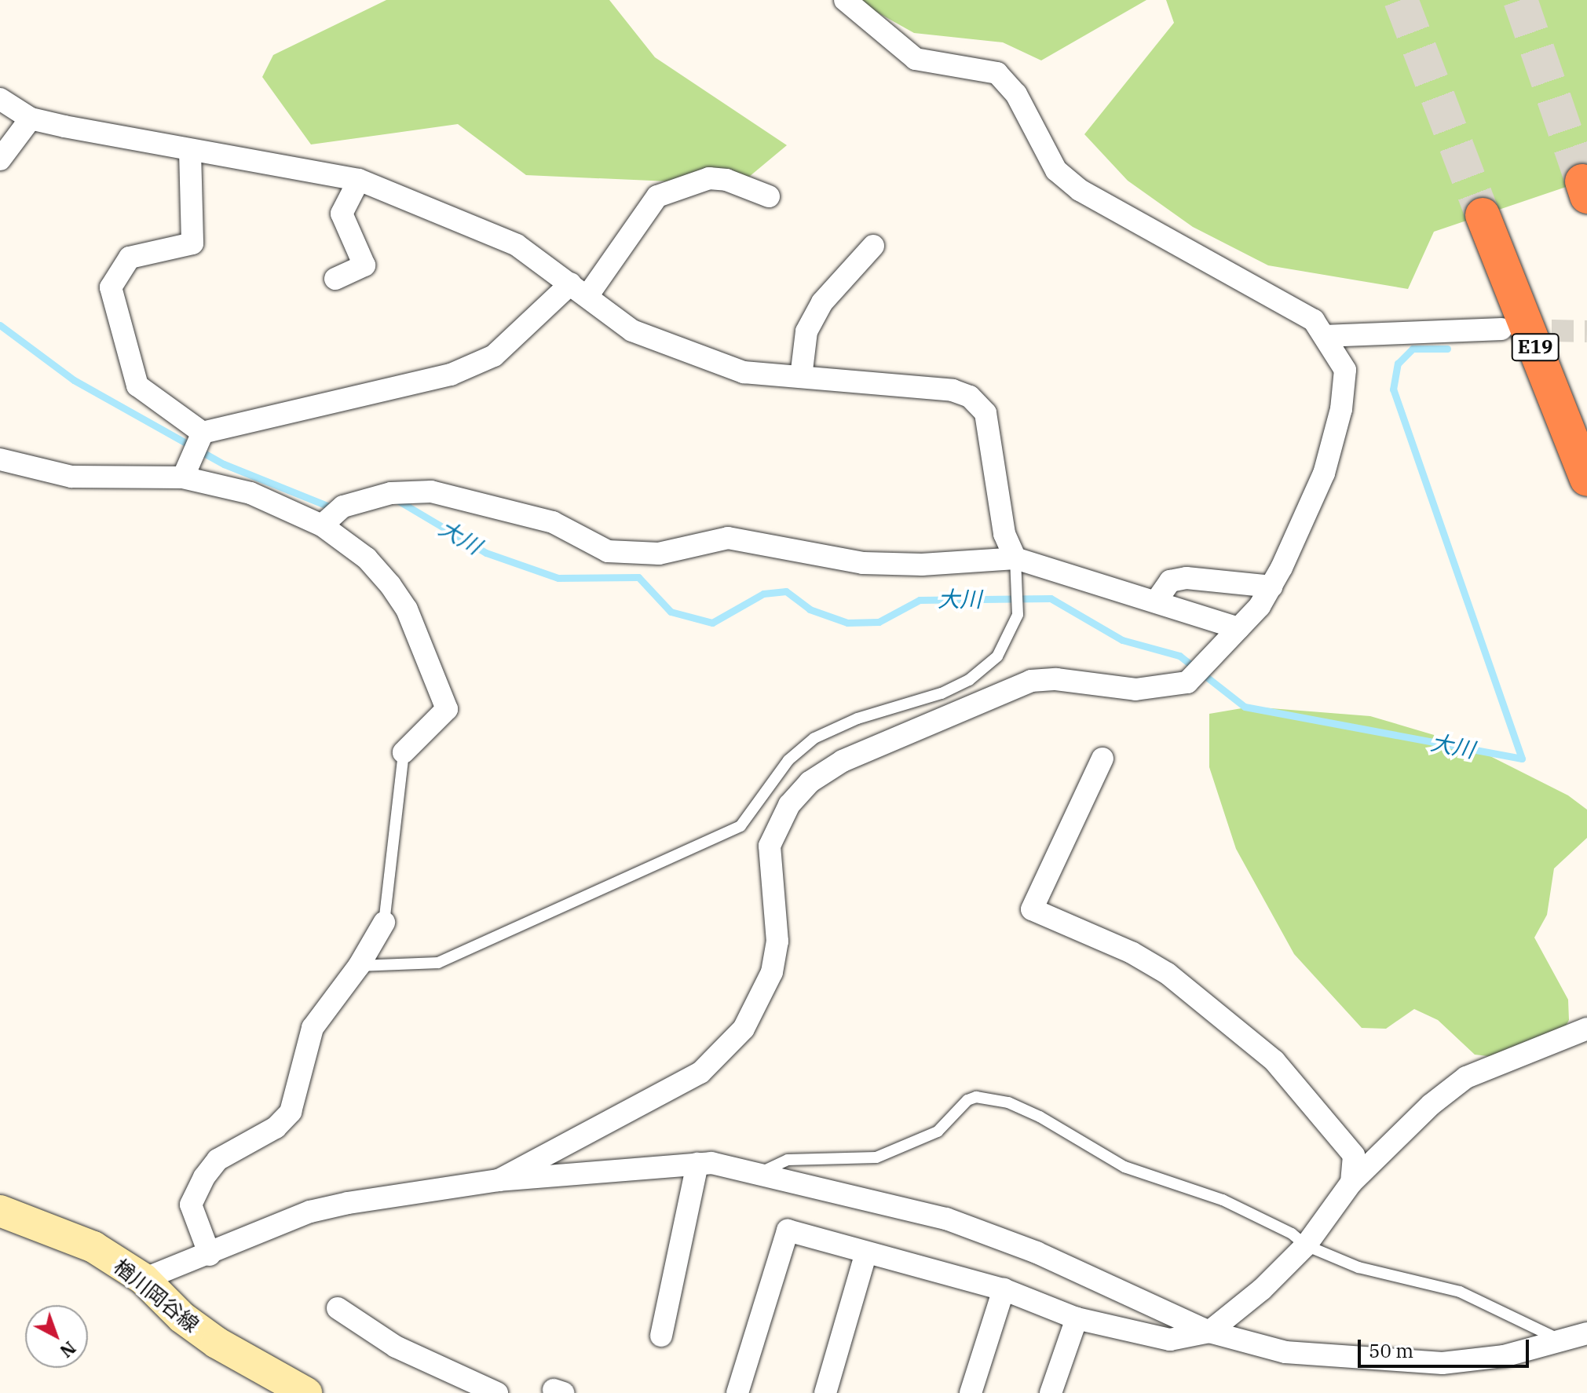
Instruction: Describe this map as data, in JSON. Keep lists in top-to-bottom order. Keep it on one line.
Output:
{"streets":{"highway":["E19"],"main road":["楢川岡谷線"]},"water":["大川"],"scale_bar":"50 m","north":"bottom right"}
